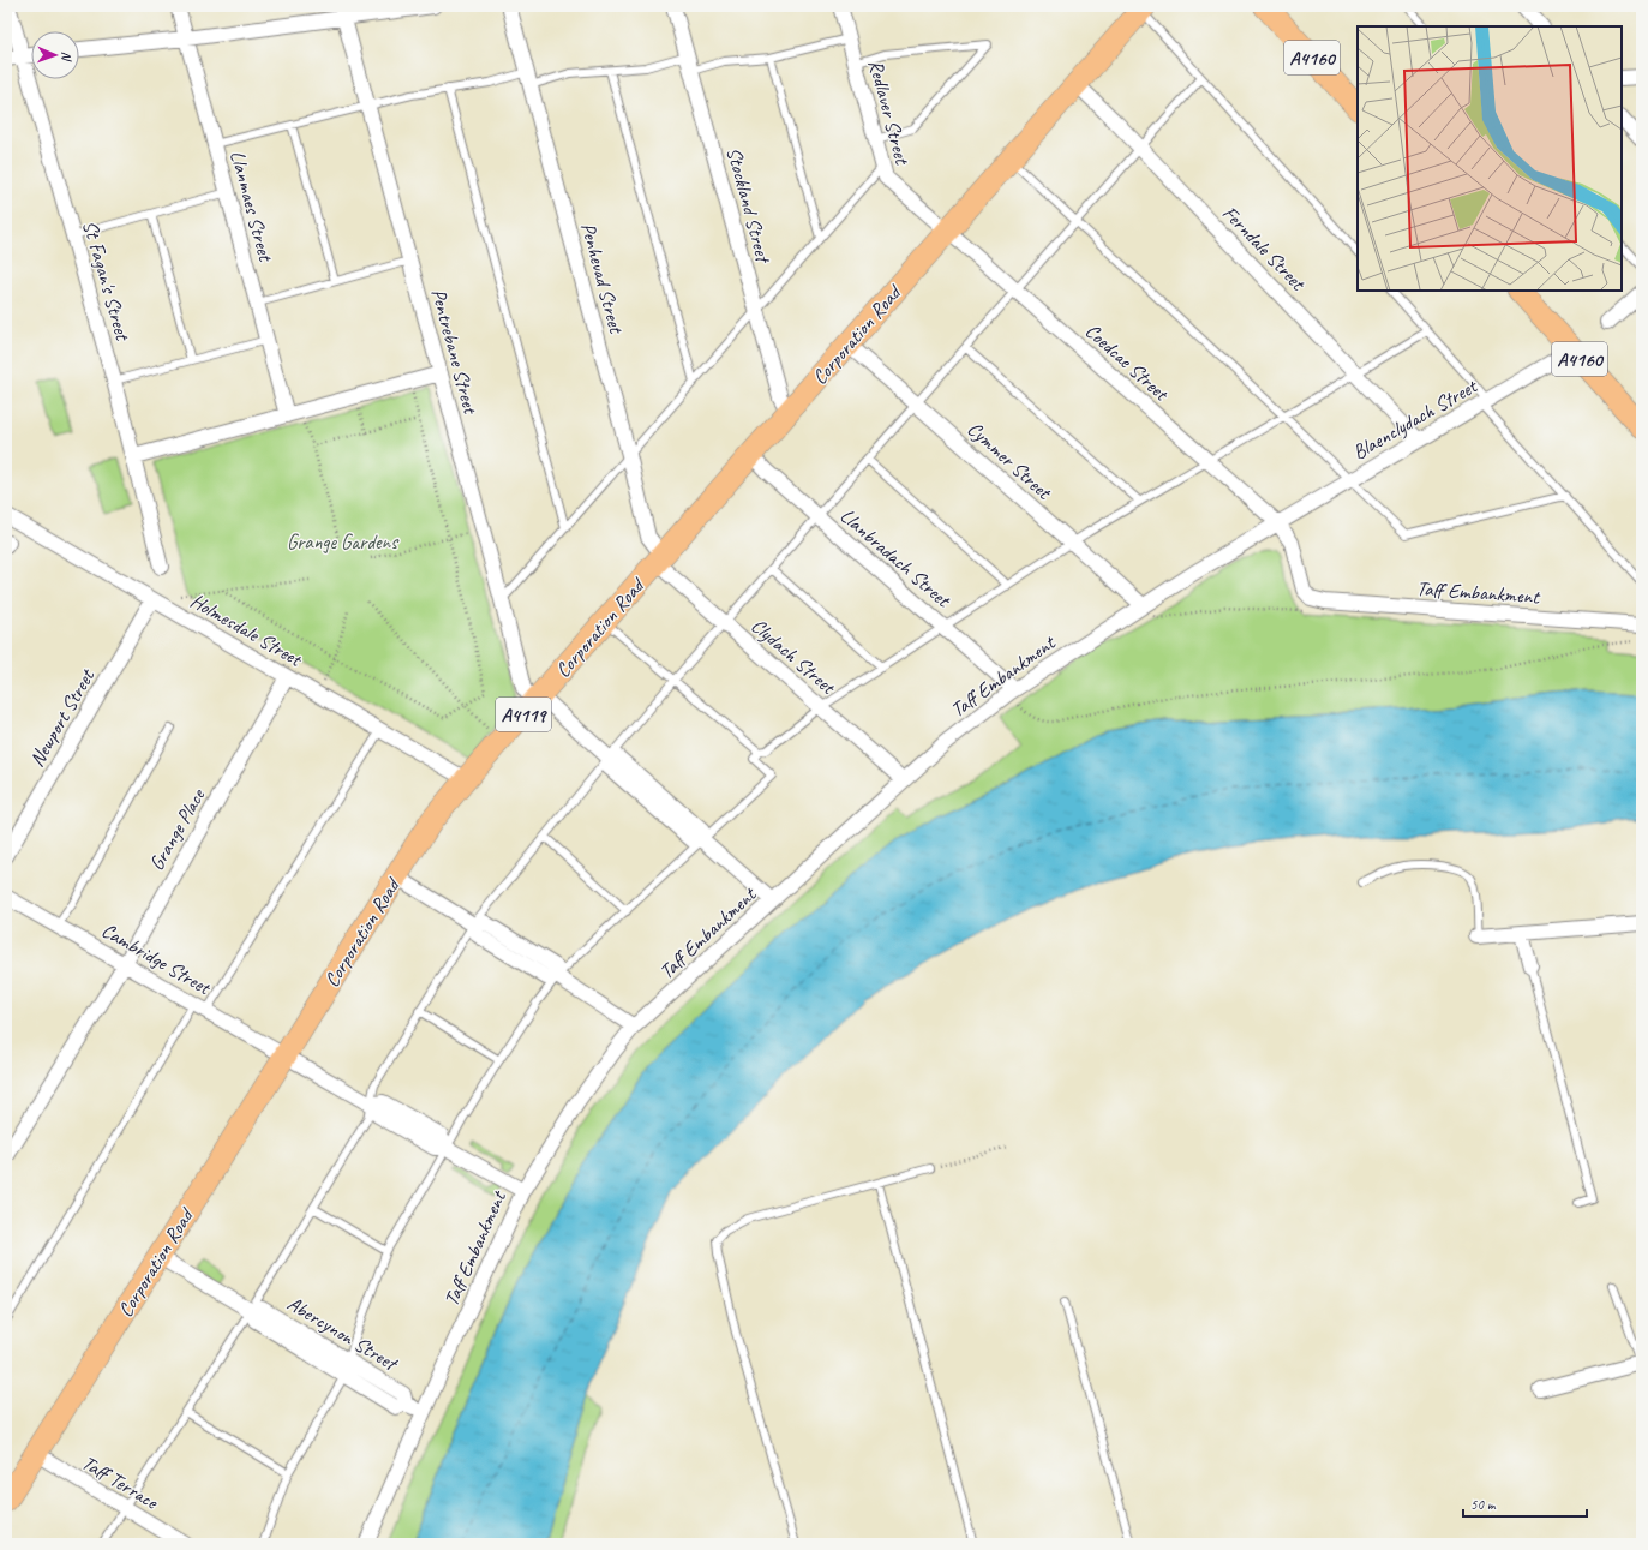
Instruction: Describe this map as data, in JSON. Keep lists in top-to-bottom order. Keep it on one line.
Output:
{"streets":{"main road":["A4160","Corporation Road","A4119"],"street":["Redlaver Street","Stockland Street","Llanmaes Street","Ferndale Street","Penhevad Street","St Fagan's Street","Pentrebane Street","Coedcae Street","Blaenclydach Street","Cymmer Street","Llanbradach Street","Taff Embankment","Holmesdale Street","Clydach Street","Newport Street","Grange Place","Cambridge Street","Abercynon Street","Taff Terrace"]},"crossings":[["A4160","Blaenclydach Street"],["Redlaver Street","Corporation Road"],["Redlaver Street","Coedcae Street"],["Stockland Street","Corporation Road"],["Ferndale Street","Corporation Road"],["Ferndale Street","Blaenclydach Street"],["Penhevad Street","Corporation Road"],["Penhevad Street","Clydach Street"],["Corporation Road","Pentrebane Street"],["Corporation Road","Coedcae Street"],["Corporation Road","Cymmer Street"],["Corporation Road","Llanbradach Street"],["Corporation Road","Holmesdale Street"],["Corporation Road","Clydach Street"],["Corporation Road","Cambridge Street"],["Corporation Road","Abercynon Street"],["Corporation Road","Taff Terrace"],["Pentrebane Street","Taff Embankment"],["Coedcae Street","Blaenclydach Street"],["Coedcae Street","Taff Embankment"],["Blaenclydach Street","Taff Embankment"],["Cymmer Street","Taff Embankment"],["Llanbradach Street","Taff Embankment"],["Taff Embankment","Clydach Street"],["Taff Embankment","Abercynon Street"],["Holmesdale Street","Newport Street"],["Holmesdale Street","Grange Place"],["Grange Place","Cambridge Street"]],"parks":["Grange Gardens"],"scale_bar":"50 m","north":"right"}
